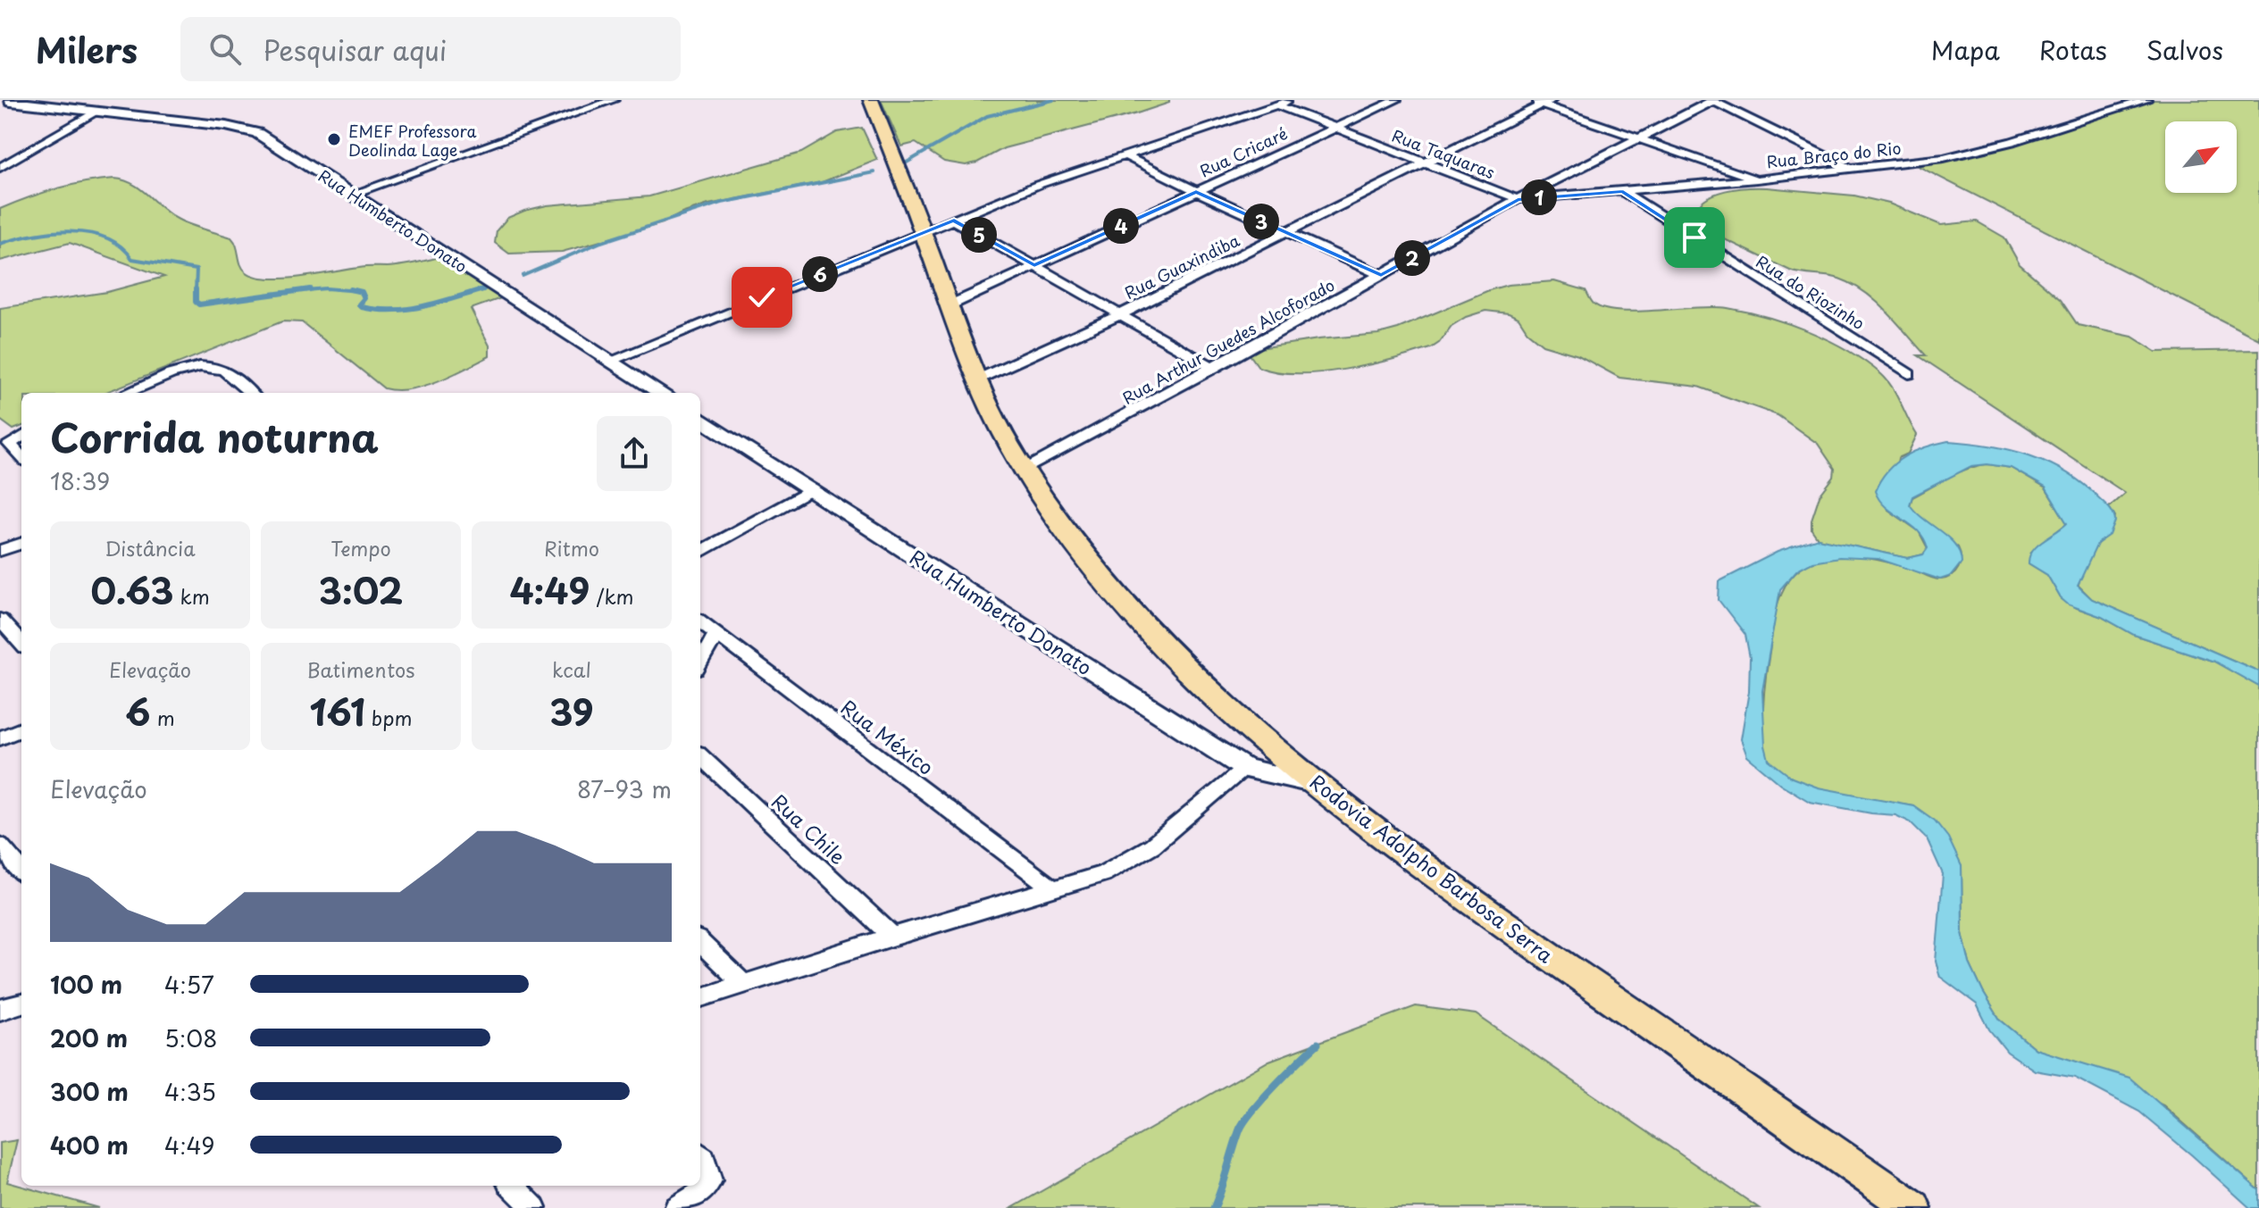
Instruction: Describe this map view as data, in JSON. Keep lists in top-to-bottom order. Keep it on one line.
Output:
{"streets":{"main road":["Rua Humberto Donato","Rodovia Adolpho Barbosa Serra"],"street":["Rua Cricaré","Rua Taquaras","Rua Braço do Rio","Rua Guaxindiba","Rua do Riozinho","Rua Arthur Guedes Alcoforado","Rua México","Rua Chile"]},"crossings":[["Rua Cricaré","Rua Taquaras"],["Rua Cricaré","Rodovia Adolpho Barbosa Serra"],["Rua Taquaras","Rua Braço do Rio"],["Rua Taquaras","Rua Guaxindiba"],["Rua Taquaras","Rua Arthur Guedes Alcoforado"],["Rua Braço do Rio","Rua do Riozinho"],["Rua Braço do Rio","Rua Arthur Guedes Alcoforado"],["Rua Humberto Donato","Rodovia Adolpho Barbosa Serra"],["Rua Guaxindiba","Rodovia Adolpho Barbosa Serra"],["Rua Arthur Guedes Alcoforado","Rodovia Adolpho Barbosa Serra"]],"places":["EMEF Professora Deolinda Lage"],"north":"top right","page":{"header":"Milers","search":"Pesquisar aqui","nav":["Mapa","Rotas","Salvos"],"pins":["1","3","4","5","2","6"],"heading":["Corrida noturna","18:39"],"stats":[["Distância","0.63 km"],["Tempo","3:02"],["Ritmo","4:49 /km"],["Elevação","6 m"],["Batimentos","161 bpm"],["kcal","39"]],"chart":["Elevação","87–93 m"],"list":[{"name":"100 m","note":"4:57"},{"name":"200 m","note":"5:08"},{"name":"300 m","note":"4:35"},{"name":"400 m","note":"4:49"}]}}
